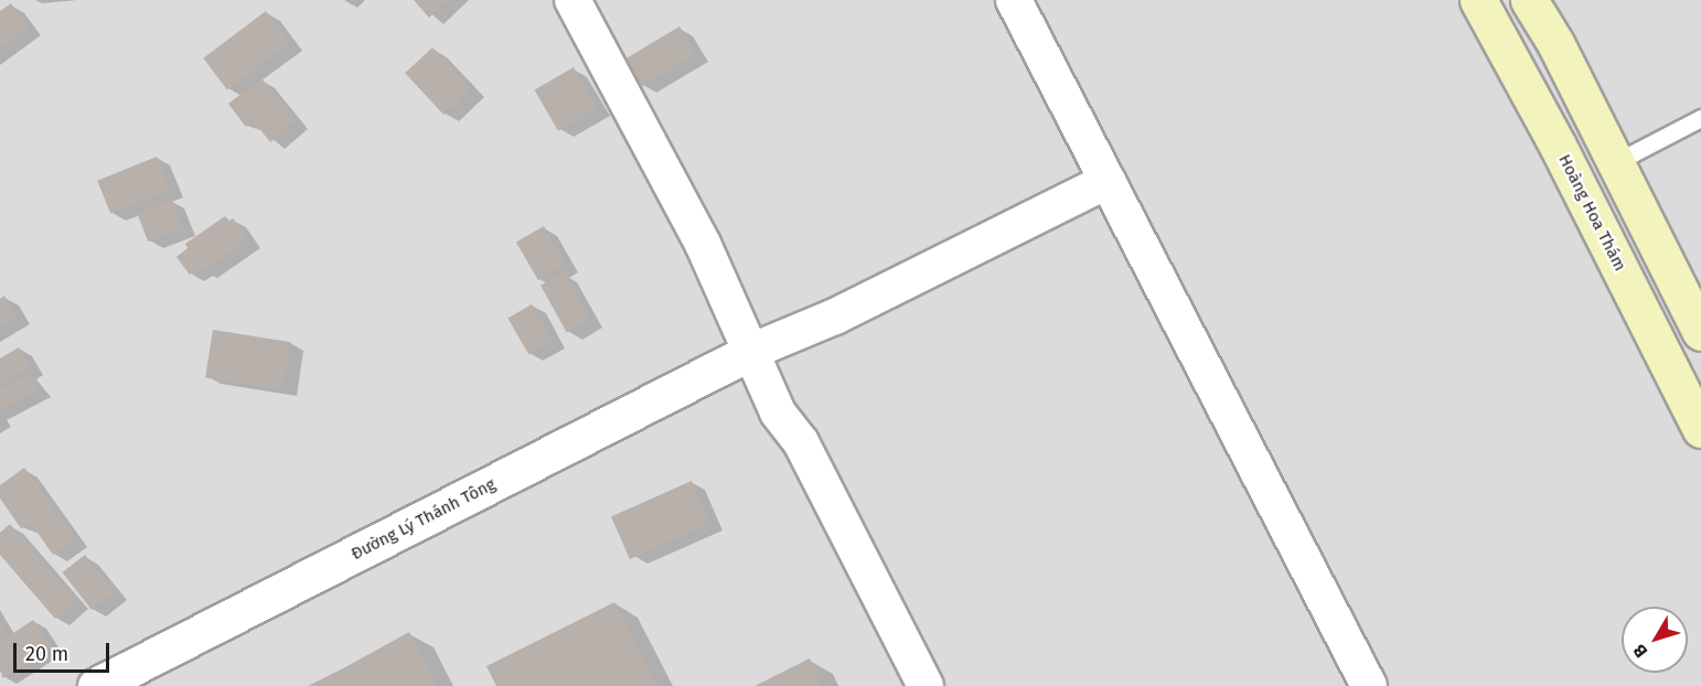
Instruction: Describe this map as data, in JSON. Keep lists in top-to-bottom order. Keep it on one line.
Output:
{"streets":{"main road":["Hoàng Hoa Thám"],"street":["Đường Lý Thánh Tông"]},"scale_bar":"20 m","north":"bottom left"}
